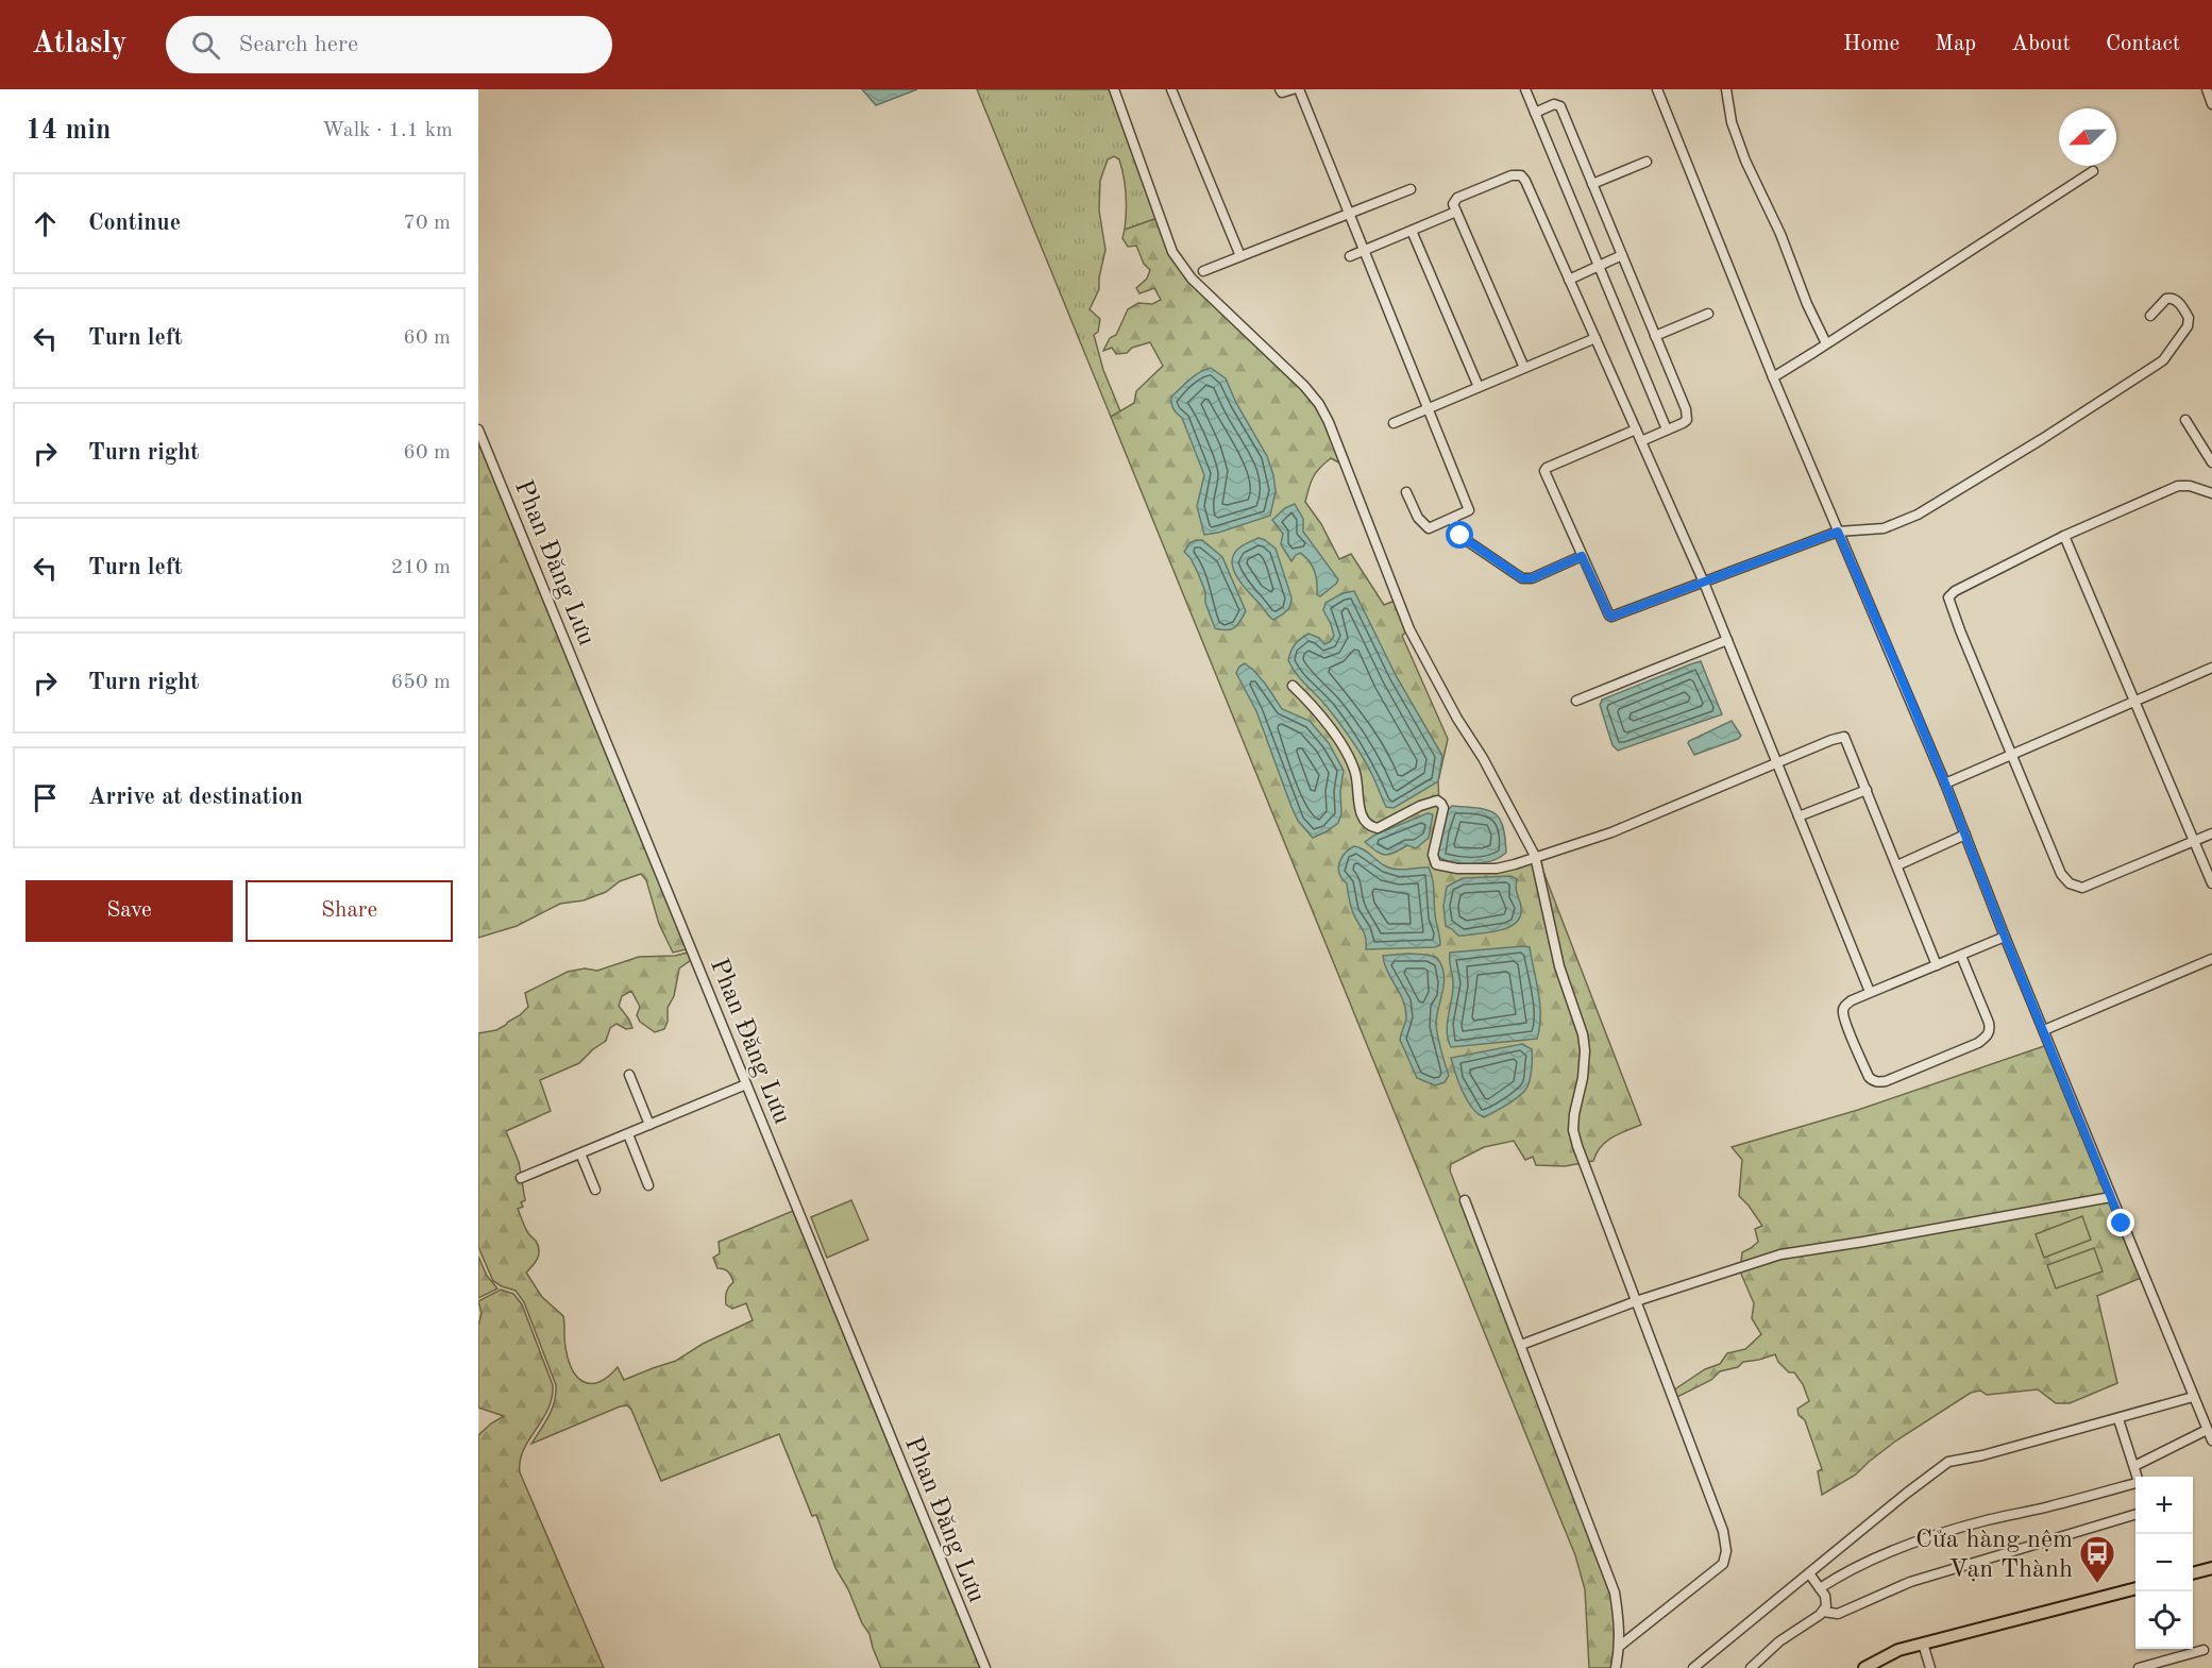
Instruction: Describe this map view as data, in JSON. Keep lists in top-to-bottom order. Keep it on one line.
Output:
{"streets":{"street":["Phan Đăng Lưu"]},"places":{"bus stop":["Cửa hàng nệm Vạn Thành"]},"north":"bottom left","page":{"header":"Atlasly","search":"Search here","nav":["Home","Map","About","Contact"],"heading":["14 min","Walk · 1.1 km"],"list":[["Continue","70 m"],["Turn left","60 m"],["Turn right","60 m"],["Turn left","210 m"],["Turn right","650 m"],"Arrive at destination"],"buttons":["Save","Share"],"map_buttons":["+","−"]}}
